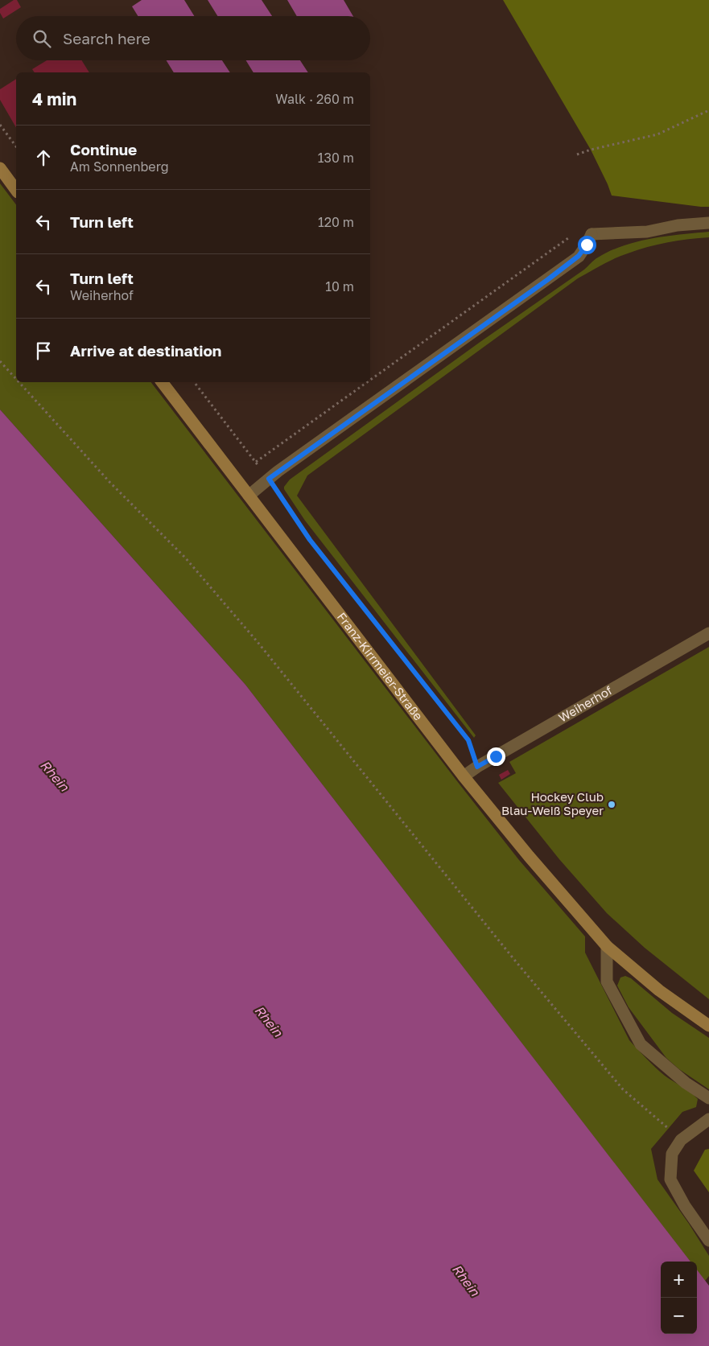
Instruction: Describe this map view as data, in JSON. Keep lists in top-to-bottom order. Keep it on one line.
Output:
{"streets":{"street":["Franz-Kirrmeier-Straße","Weiherhof"]},"crossings":[["Franz-Kirrmeier-Straße","Weiherhof"]],"water":["Rhein"],"places":["Hockey Club Blau-Weiß Speyer"],"page":{"search":"Search here","heading":["4 min","Walk · 260 m"],"list":[["Continue","Am Sonnenberg","130 m"],["Turn left","120 m"],["Turn left","Weiherhof","10 m"],"Arrive at destination"],"map_buttons":["+","−"]}}
